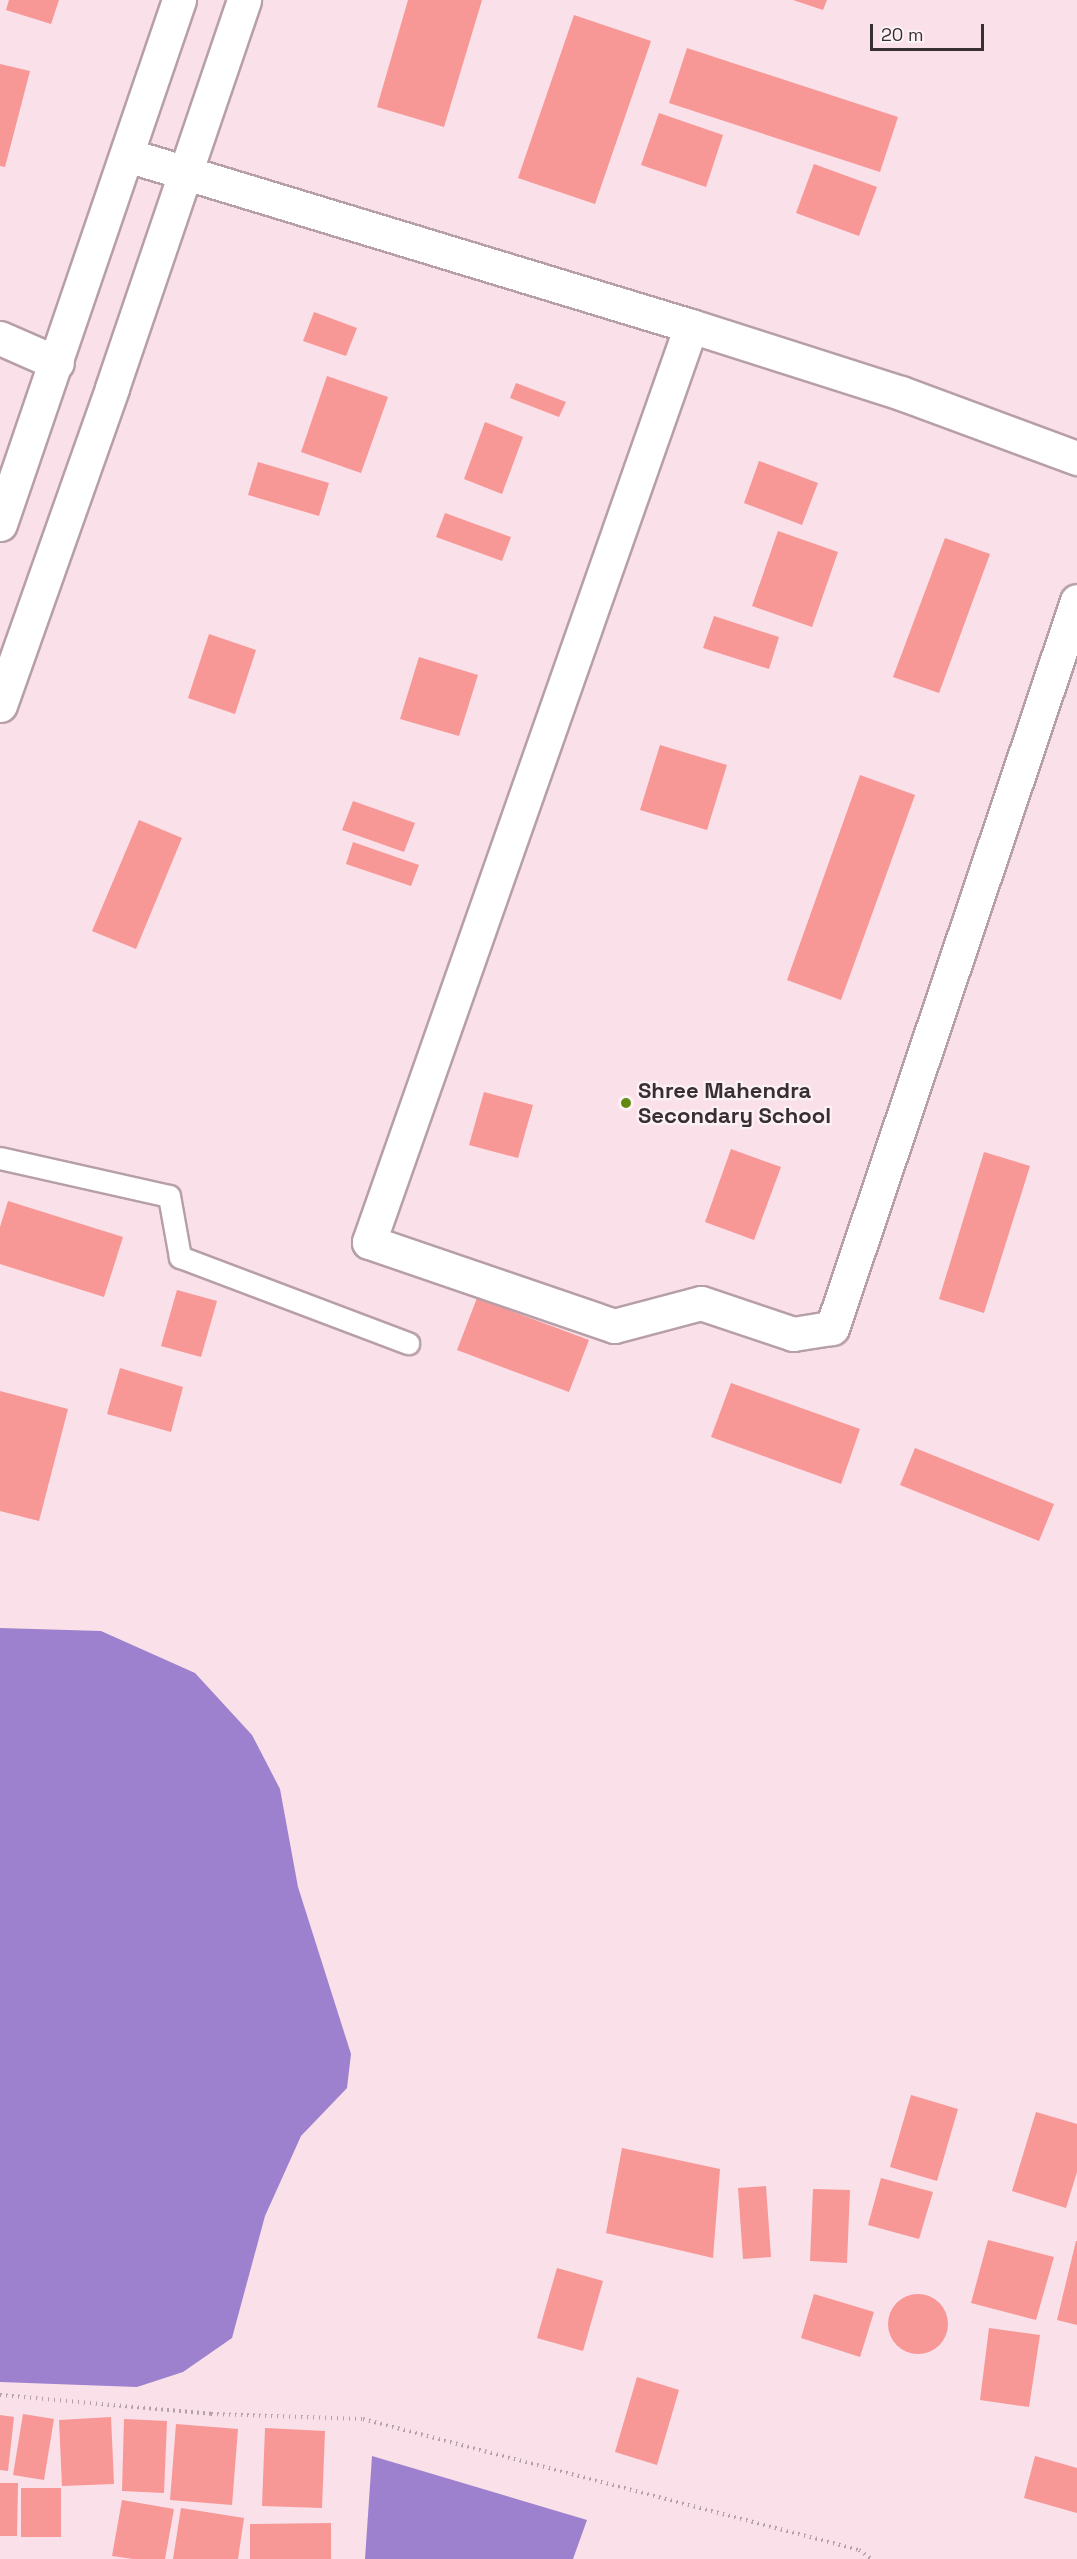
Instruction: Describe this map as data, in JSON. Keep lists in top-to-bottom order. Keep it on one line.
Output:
{"places":["Shree Mahendra Secondary School"],"scale_bar":"20 m"}
